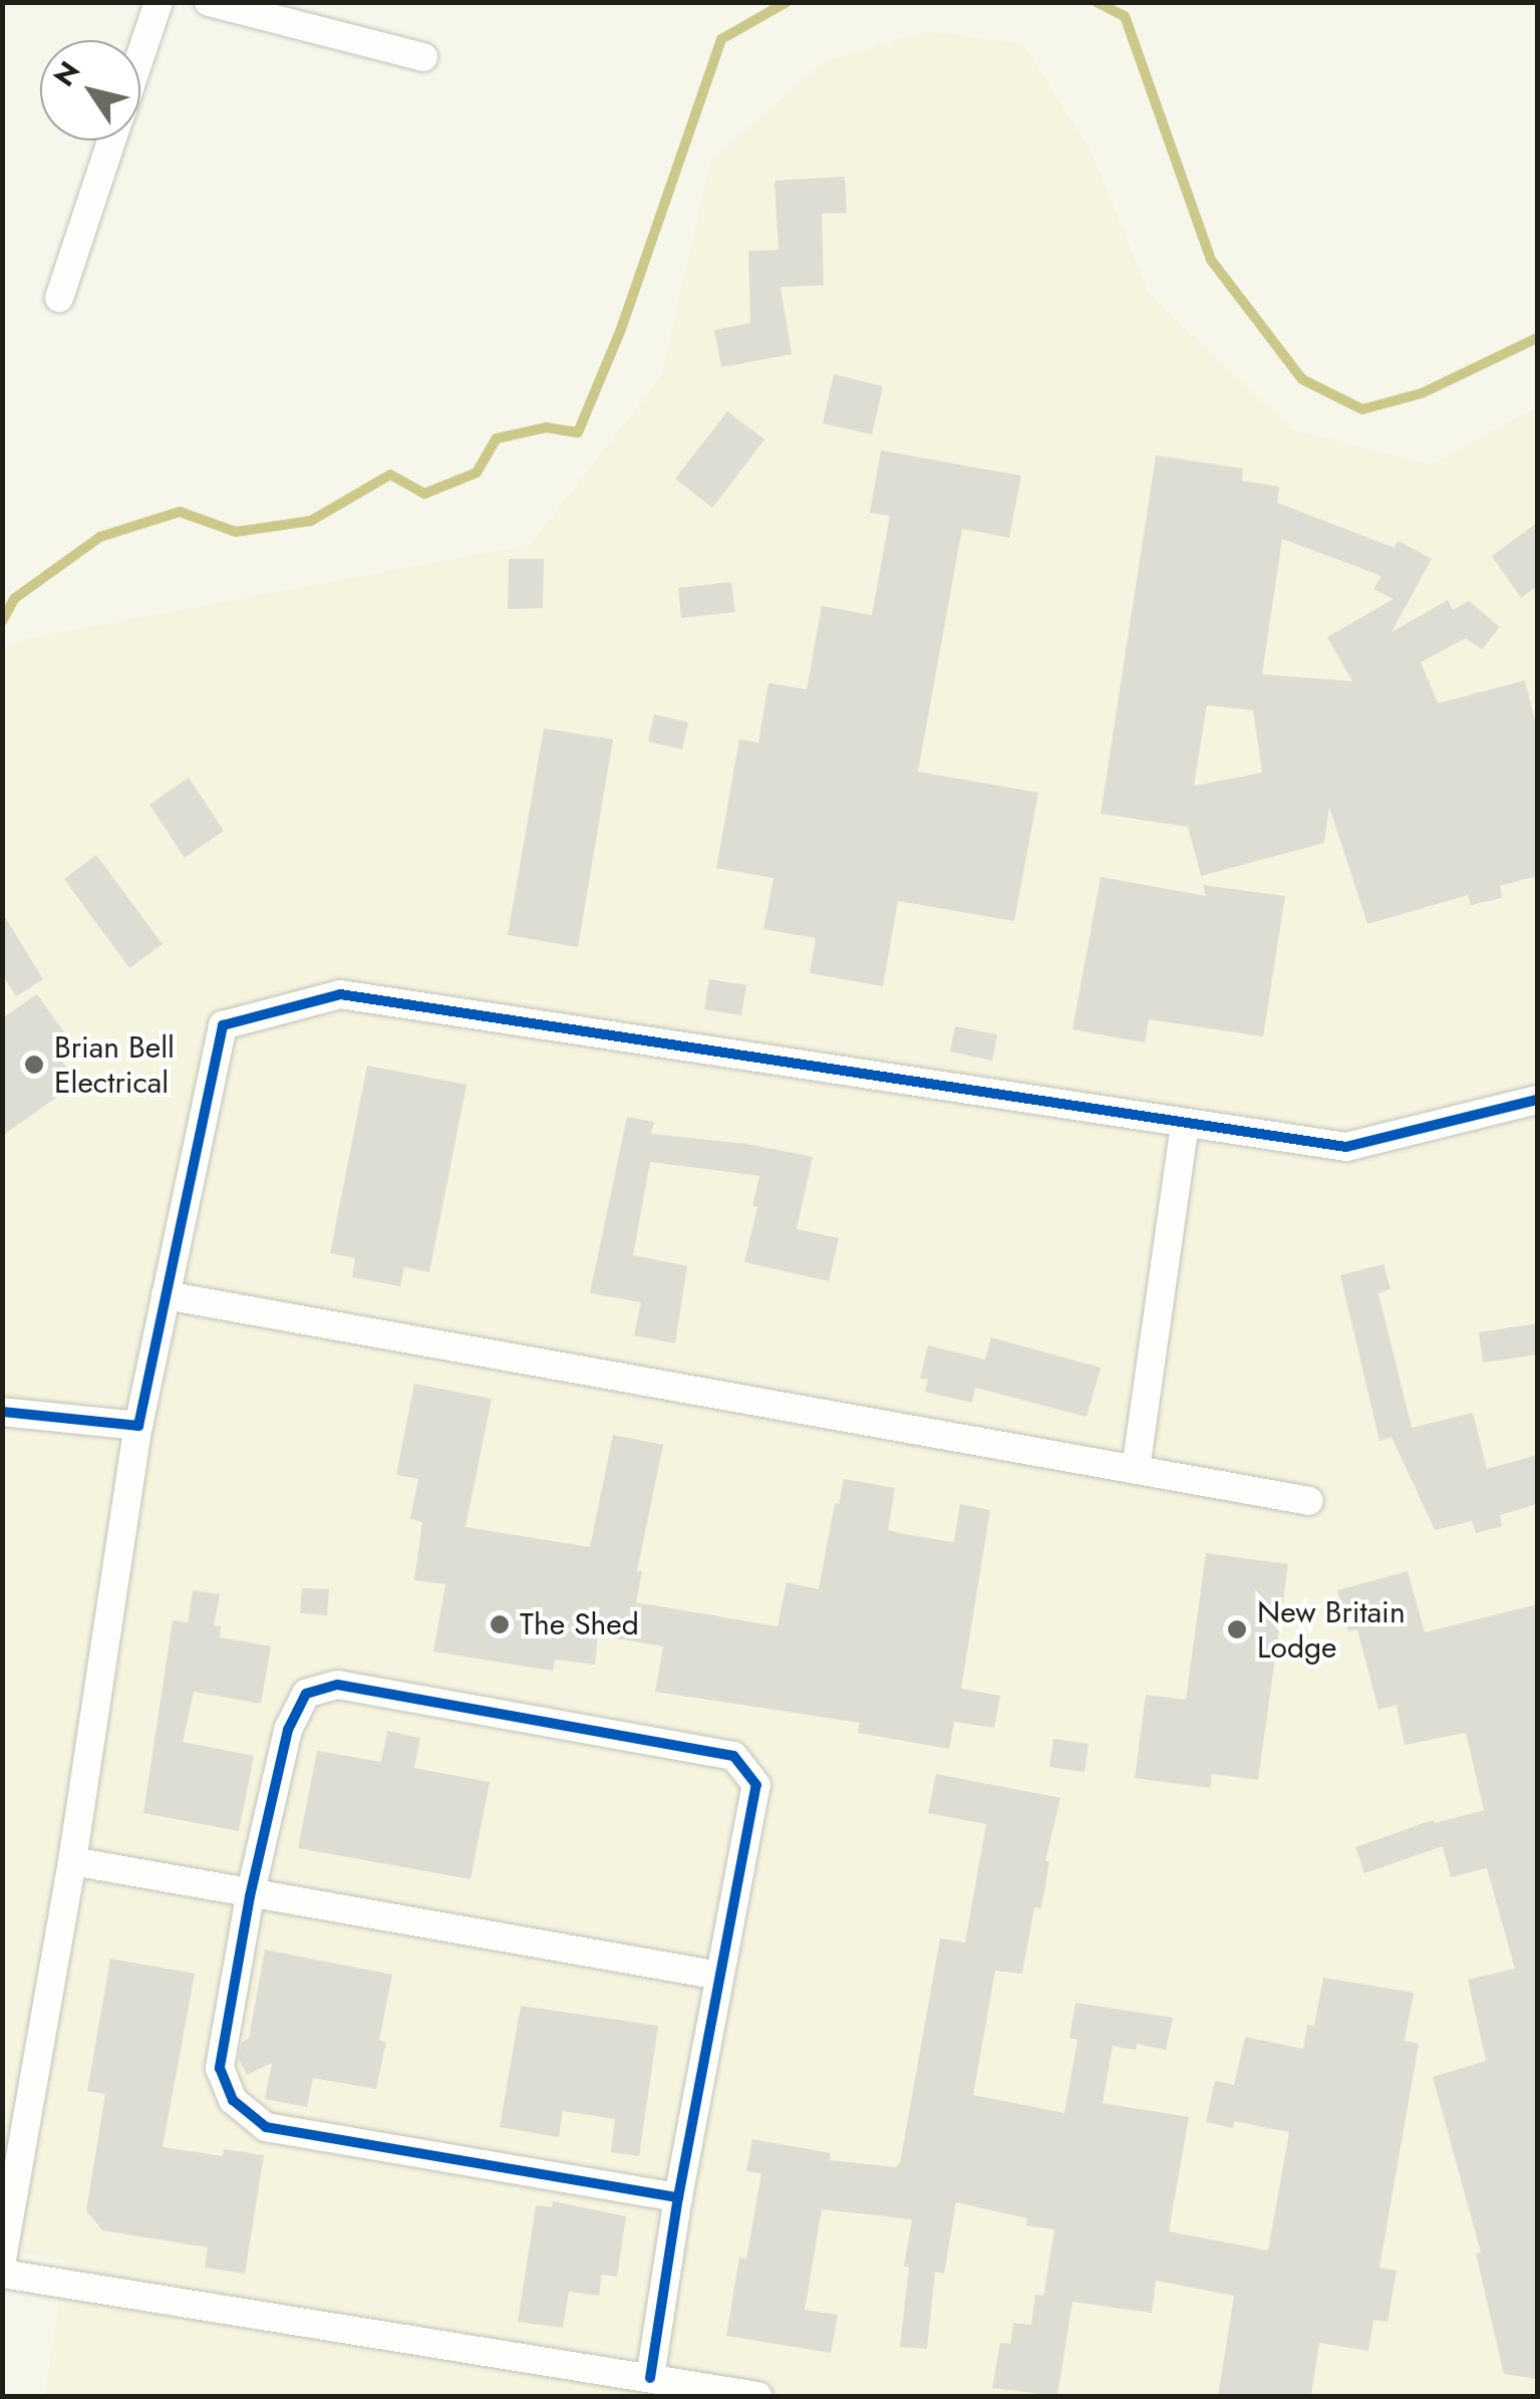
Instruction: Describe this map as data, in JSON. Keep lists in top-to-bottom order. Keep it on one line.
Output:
{"places":["Brian Bell Electrical","The Shed","New Britain Lodge"],"north":"top left"}
